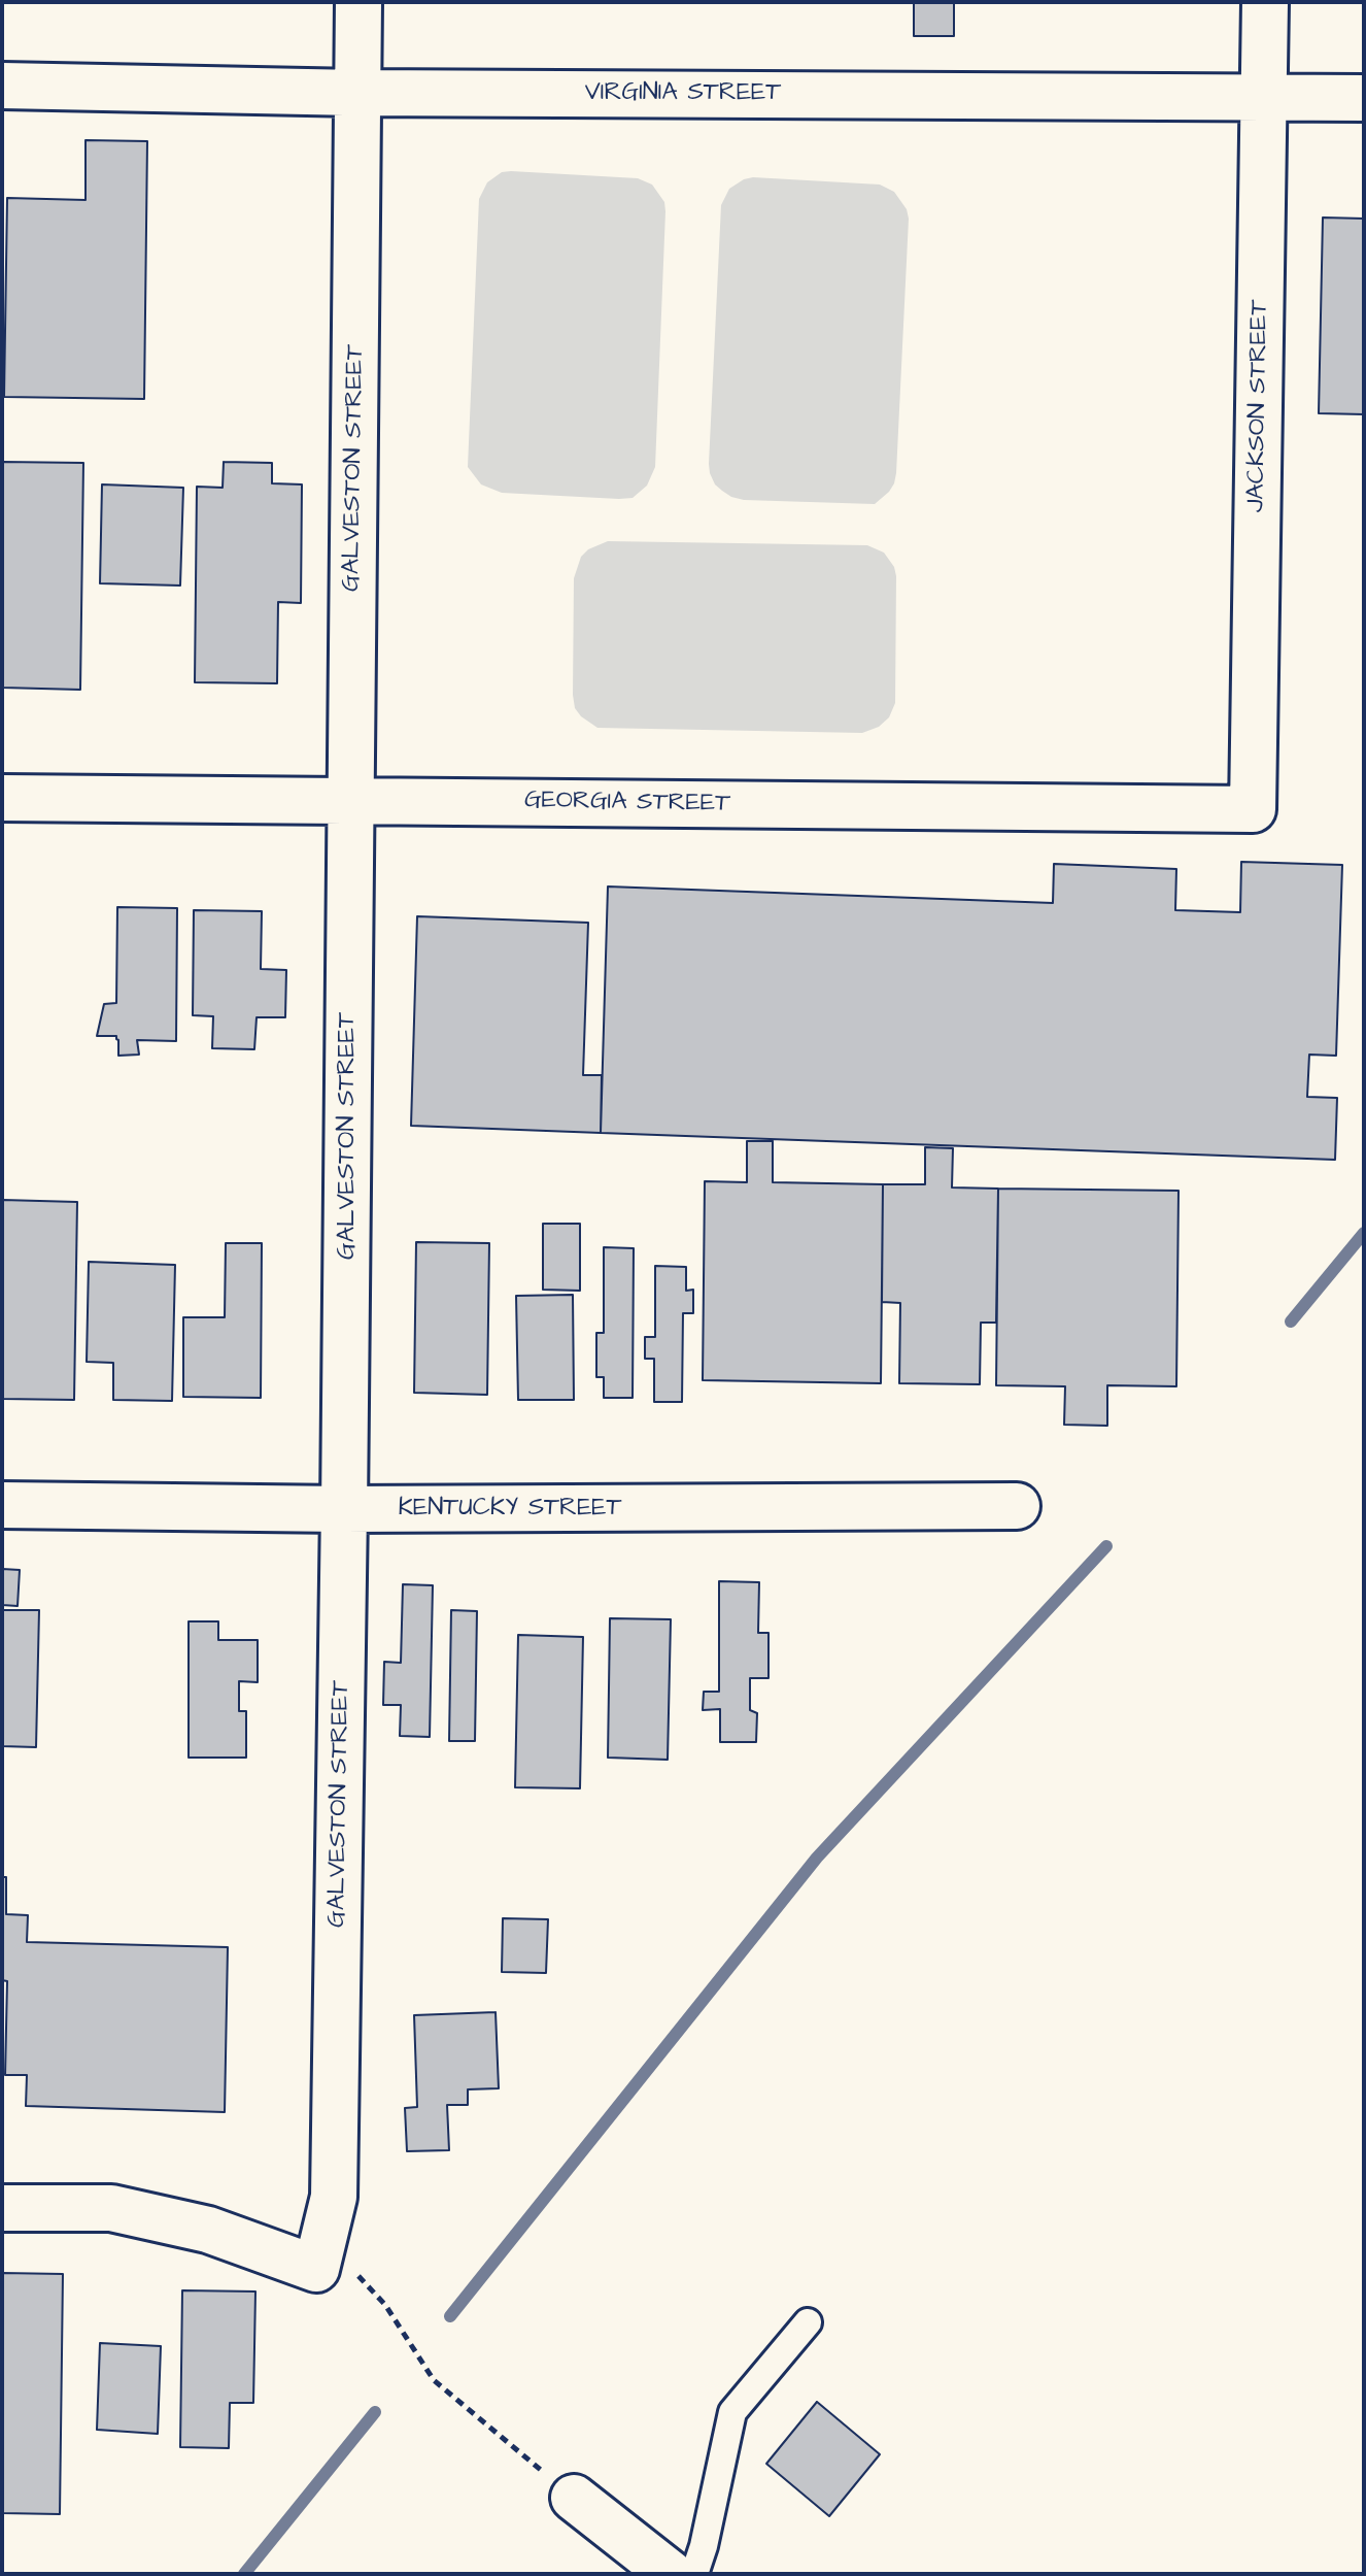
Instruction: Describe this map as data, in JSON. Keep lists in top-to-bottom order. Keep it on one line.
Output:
{"streets":{"street":["VIRGINIA STREET","JACKSON STREET","GALVESTON STREET","GEORGIA STREET","KENTUCKY STREET"]},"crossings":[["VIRGINIA STREET","JACKSON STREET"],["VIRGINIA STREET","GALVESTON STREET"],["JACKSON STREET","GEORGIA STREET"],["GALVESTON STREET","GEORGIA STREET"],["GALVESTON STREET","KENTUCKY STREET"]]}
